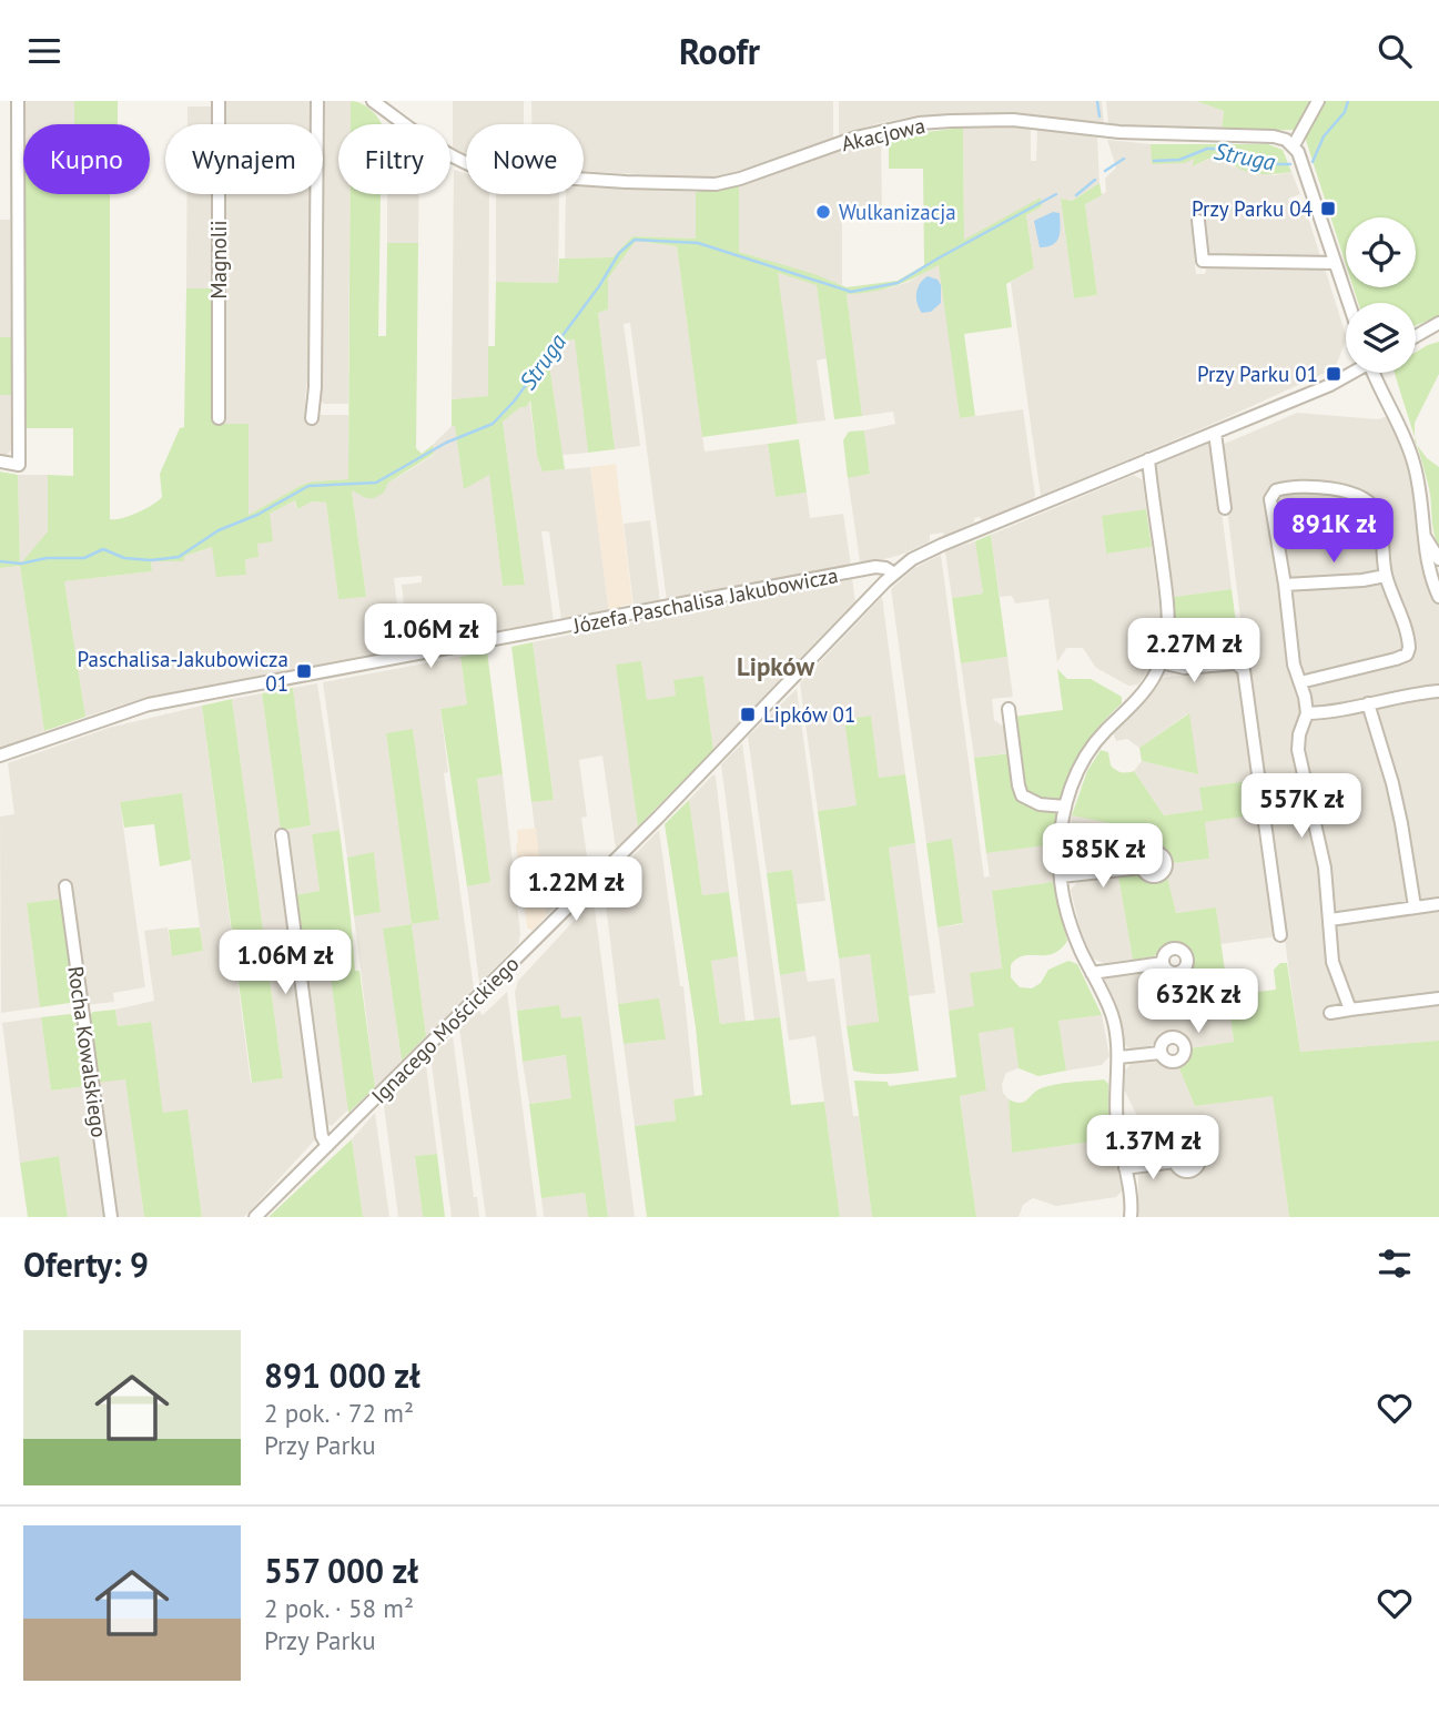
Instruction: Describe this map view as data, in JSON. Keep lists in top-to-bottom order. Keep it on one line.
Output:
{"streets":{"street":["Akacjowa","Magnolii","Józefa Paschalisa Jakubowicza","Ignacego Mościckiego","Rocha Kowalskiego"]},"crossings":[["Józefa Paschalisa Jakubowicza","Ignacego Mościckiego"]],"districts":["Lipków"],"water":["Struga"],"places":{"transit":["Przy Parku 04","Przy Parku 01","Paschalisa-Jakubowicza 01","Lipków 01"],"other":["Wulkanizacja"]},"page":{"header":"Roofr","chip":["Kupno","Wynajem","Filtry","Nowe"],"price":["891K zł","1.06M zł","2.27M zł","557K zł","585K zł","1.22M zł","1.06M zł","632K zł","1.37M zł"],"heading":"Oferty: 9","list":[{"name":"891 000 zł","note":"2 pok. · 72 m² · Przy Parku"},{"name":"557 000 zł","note":"2 pok. · 58 m² · Przy Parku"}]}}
